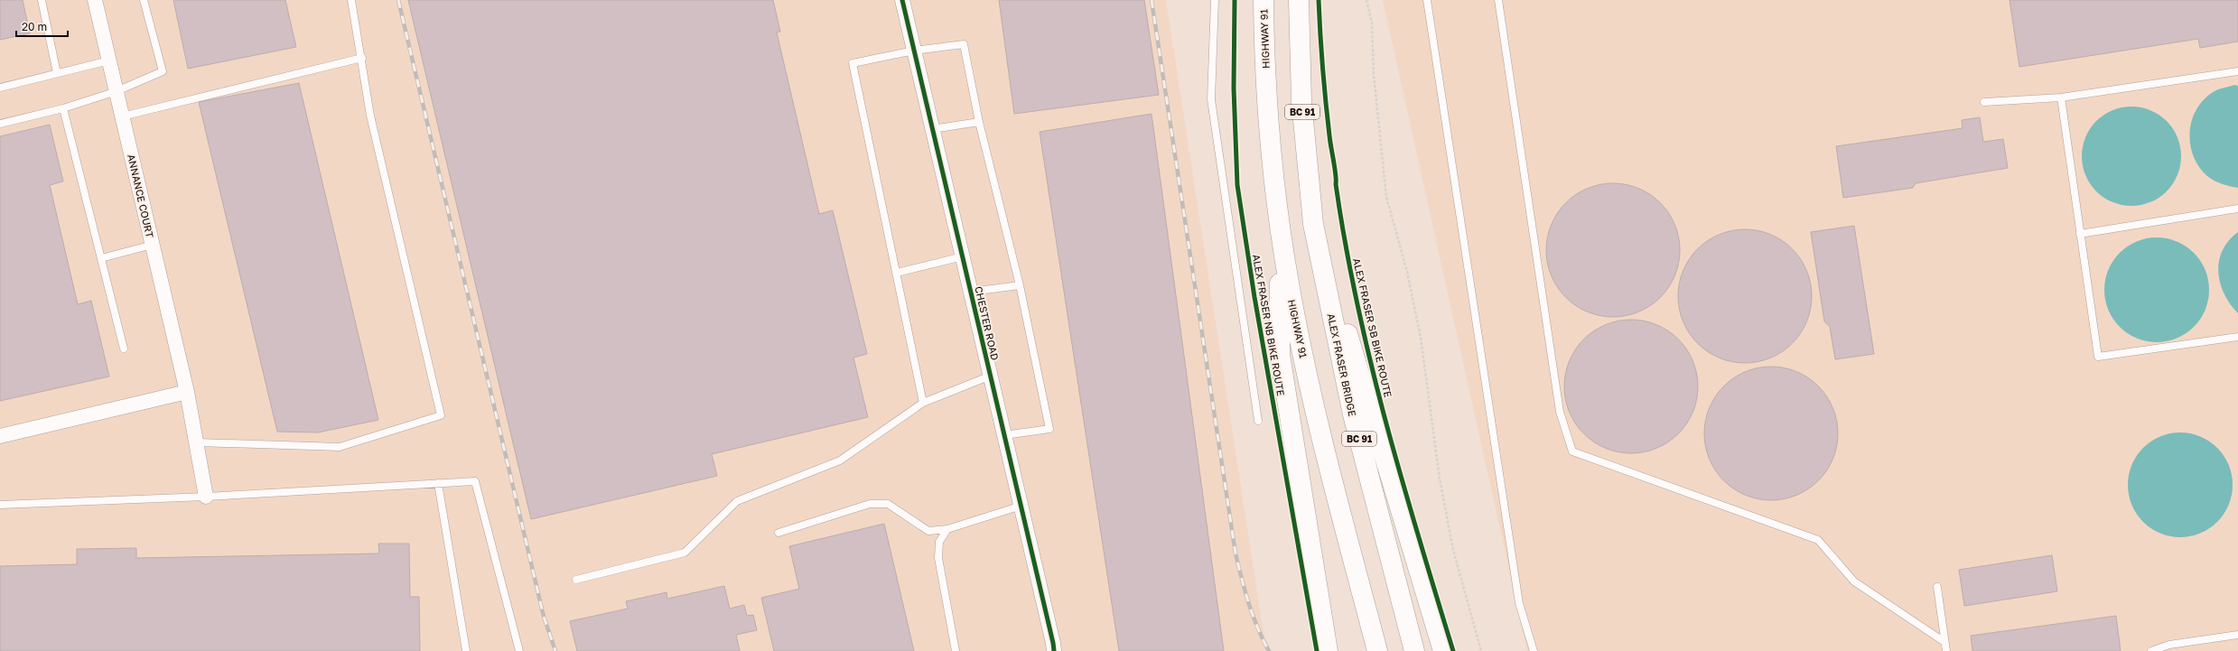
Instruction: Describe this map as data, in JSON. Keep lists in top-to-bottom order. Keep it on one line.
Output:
{"streets":{"highway":["HIGHWAY 91","BC 91","ALEX FRASER BRIDGE"],"street":["ANNANCE COURT","CHESTER ROAD"],"cycle path":["ALEX FRASER NB BIKE ROUTE","ALEX FRASER SB BIKE ROUTE"]},"crossings":[["BC 91","ALEX FRASER BRIDGE"]],"scale_bar":"20 m"}
